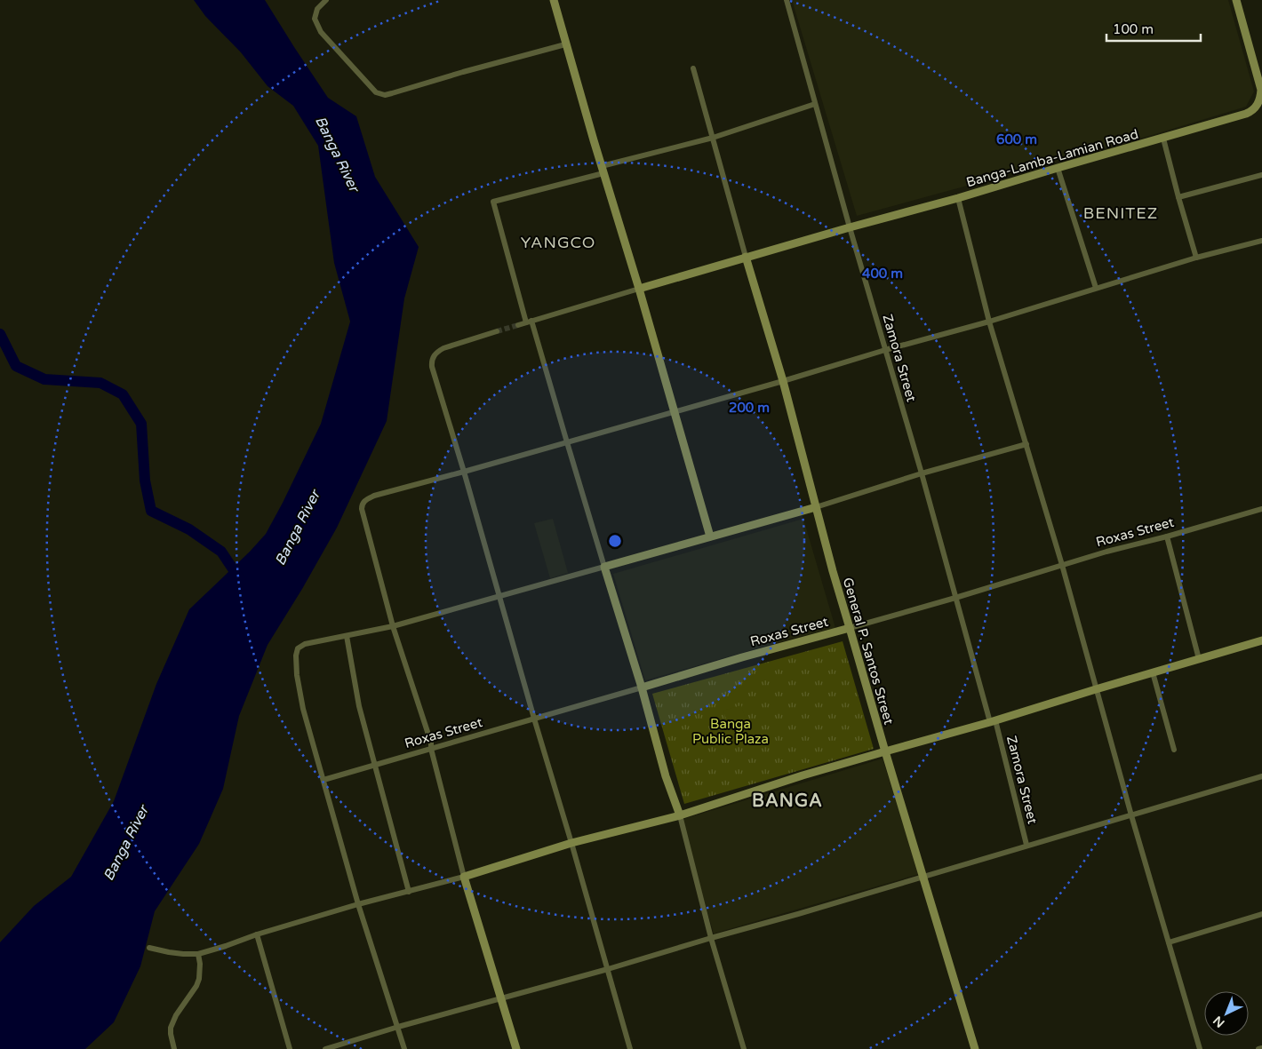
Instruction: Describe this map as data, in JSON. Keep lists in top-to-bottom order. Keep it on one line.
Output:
{"streets":{"main road":["Banga-Lamba-Lamian Road","Roxas Street","General P. Santos Street"],"street":["Zamora Street"]},"crossings":[["Banga-Lamba-Lamian Road","Zamora Street"],["Banga-Lamba-Lamian Road","General P. Santos Street"],["Zamora Street","Roxas Street"],["Roxas Street","General P. Santos Street"]],"districts":["BENITEZ","YANGCO","BANGA"],"water":["Banga River"],"parks":["Banga Public Plaza"],"scale_bar":"100 m","north":"bottom left","rings":["600 m","400 m","200 m"]}
